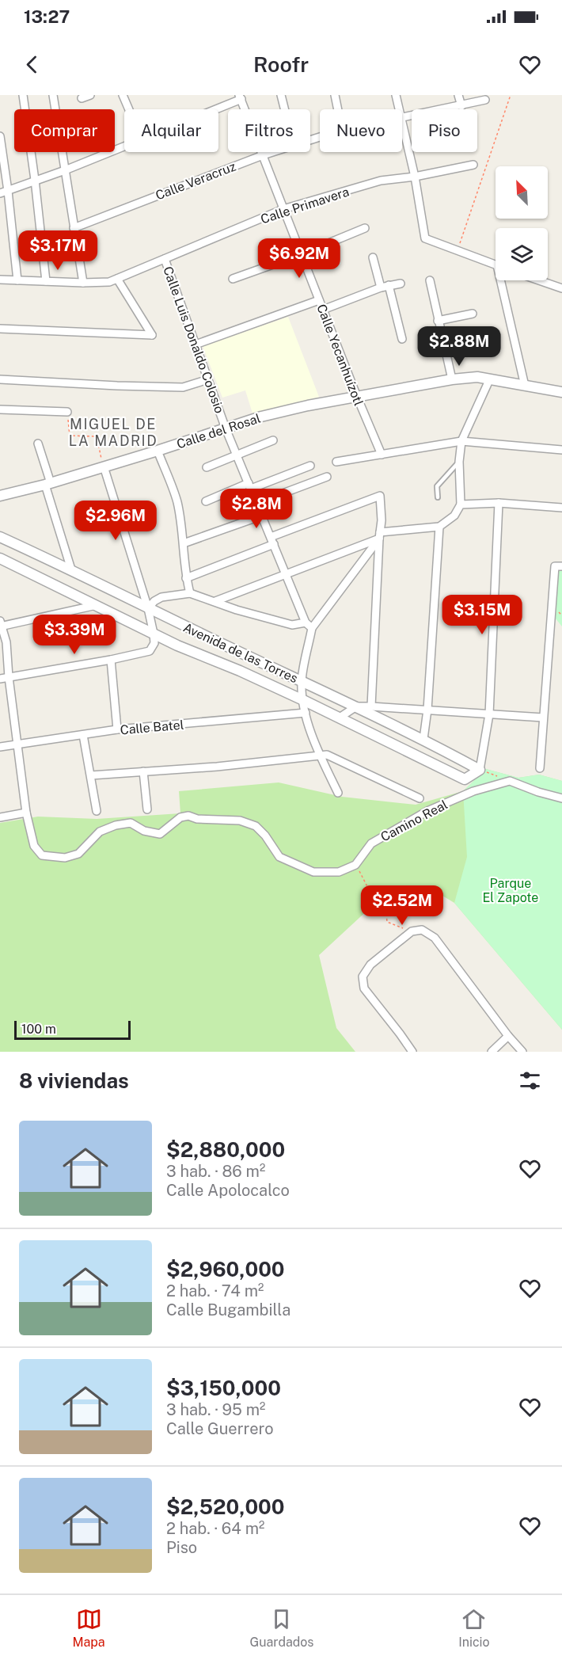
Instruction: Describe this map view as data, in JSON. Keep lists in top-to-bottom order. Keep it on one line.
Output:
{"streets":{"street":["Calle Veracruz","Calle Primavera","Calle Luis Donaldo Colosio","Calle Yecanhuízotl","Calle del Rosal","Avenida de las Torres","Calle Batel","Camino Real"]},"crossings":[["Calle Veracruz","Calle Yecanhuízotl"],["Calle Primavera","Calle Luis Donaldo Colosio"],["Calle Primavera","Calle Yecanhuízotl"],["Calle Luis Donaldo Colosio","Calle del Rosal"],["Calle Yecanhuízotl","Calle del Rosal"]],"districts":["MIGUEL DE LA MADRID"],"parks":["Parque El Zapote"],"scale_bar":"100 m","north":"top left","page":{"status":"13:27","header":"Roofr","chip":["Comprar","Alquilar","Filtros","Nuevo","Piso"],"price":["$3.17M","$6.92M","$2.88M","$2.8M","$2.96M","$3.15M","$3.39M","$2.52M"],"scale":"100 m","heading":"8 viviendas","list":[{"name":"$2,880,000","note":"3 hab. · 86 m² · Calle Apolocalco"},{"name":"$2,960,000","note":"2 hab. · 74 m² · Calle Bugambilla"},{"name":"$3,150,000","note":"3 hab. · 95 m² · Calle Guerrero"},{"name":"$2,520,000","note":"2 hab. · 64 m² · Piso"}],"tabs":["Mapa","Guardados","Inicio"]}}
